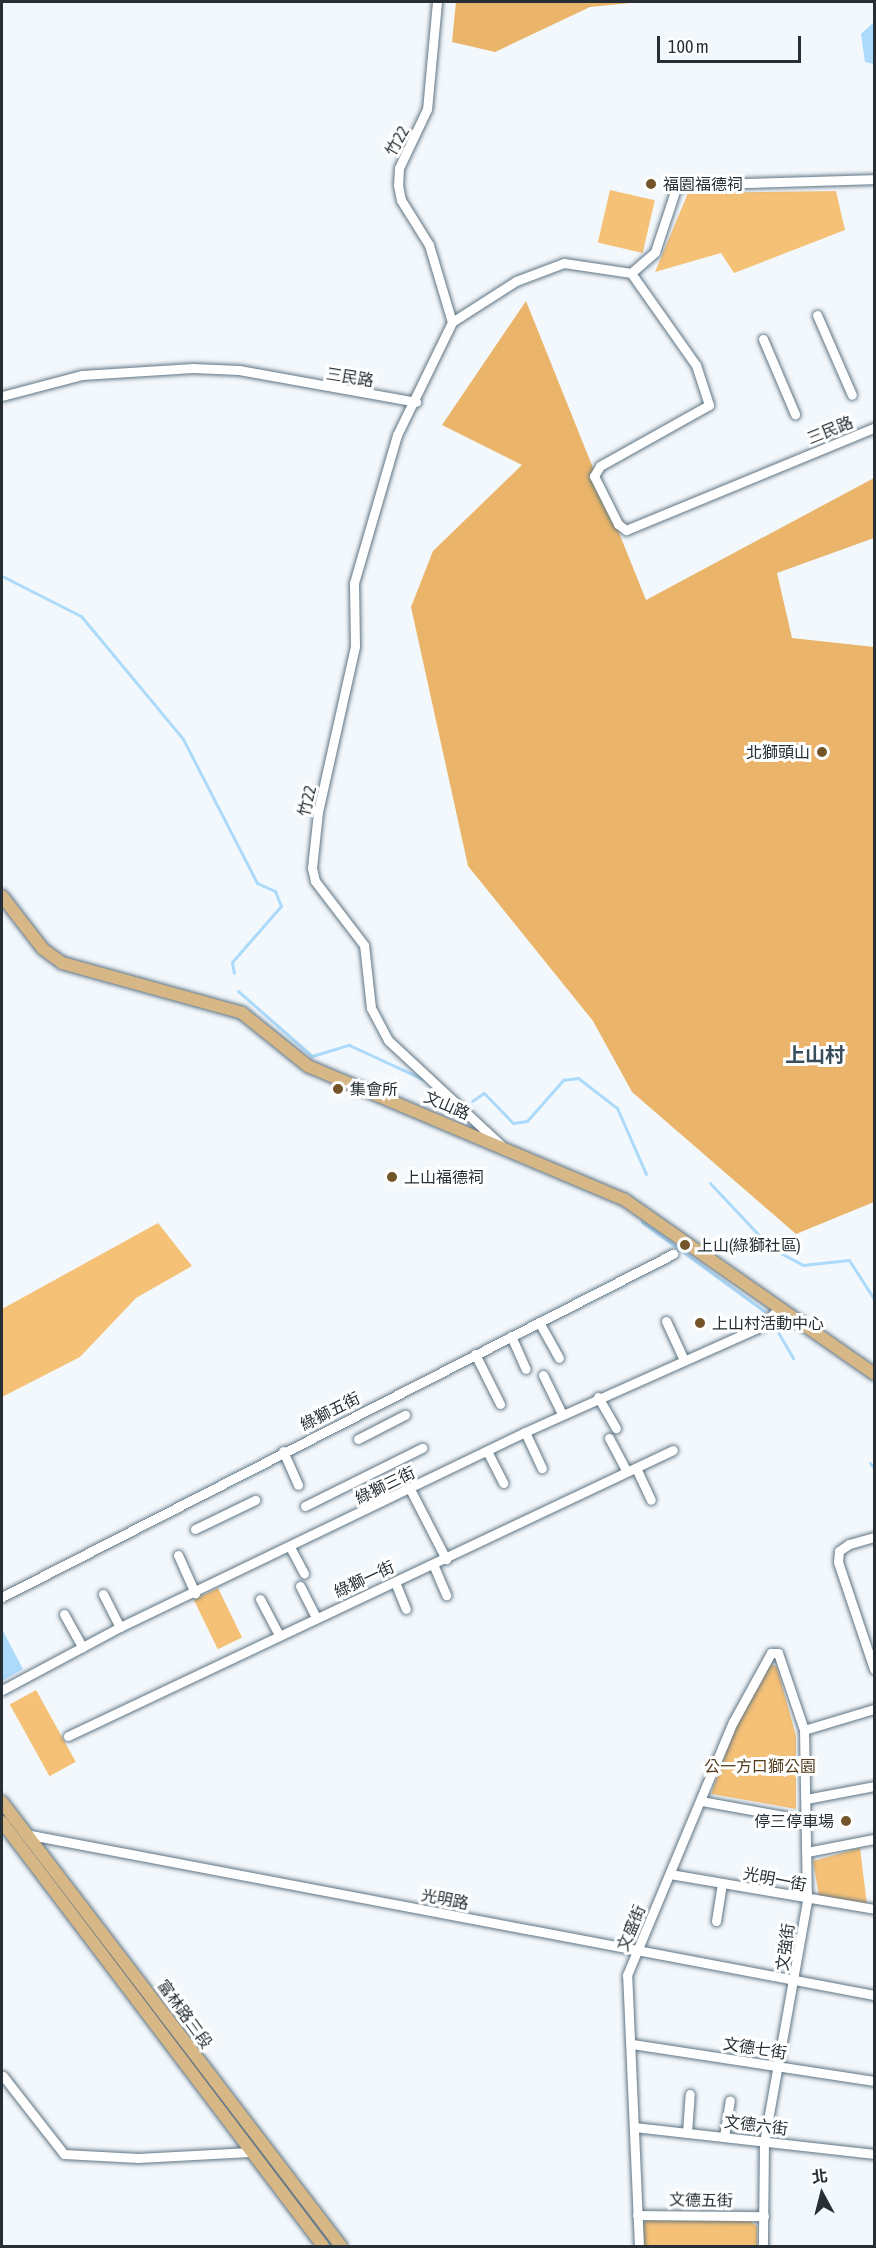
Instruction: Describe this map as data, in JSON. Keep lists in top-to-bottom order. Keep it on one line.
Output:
{"streets":{"main road":["文山路","富林路三段"],"street":["竹22","三民路","綠獅五街","綠獅三街","綠獅一街","光明一街","光明路","文盛街","文強街","文德七街","文德六街","文德五街"]},"crossings":[["竹22","三民路"],["竹22","文山路"],["文山路","綠獅三街"],["光明一街","文盛街"],["光明一街","文強街"],["光明路","文盛街"],["光明路","文強街"],["光明路","富林路三段"],["文盛街","文強街"],["文盛街","文德七街"],["文盛街","文德六街"],["文盛街","文德五街"],["文強街","文德七街"],["文強街","文德六街"],["文強街","文德五街"]],"districts":["上山村"],"parks":["公一方口獅公園"],"places":["福園福德祠","北獅頭山","集會所","上山福德祠","上山(綠獅社區)","上山村活動中心","停三停車場"],"scale_bar":"100 m","north":"top"}
